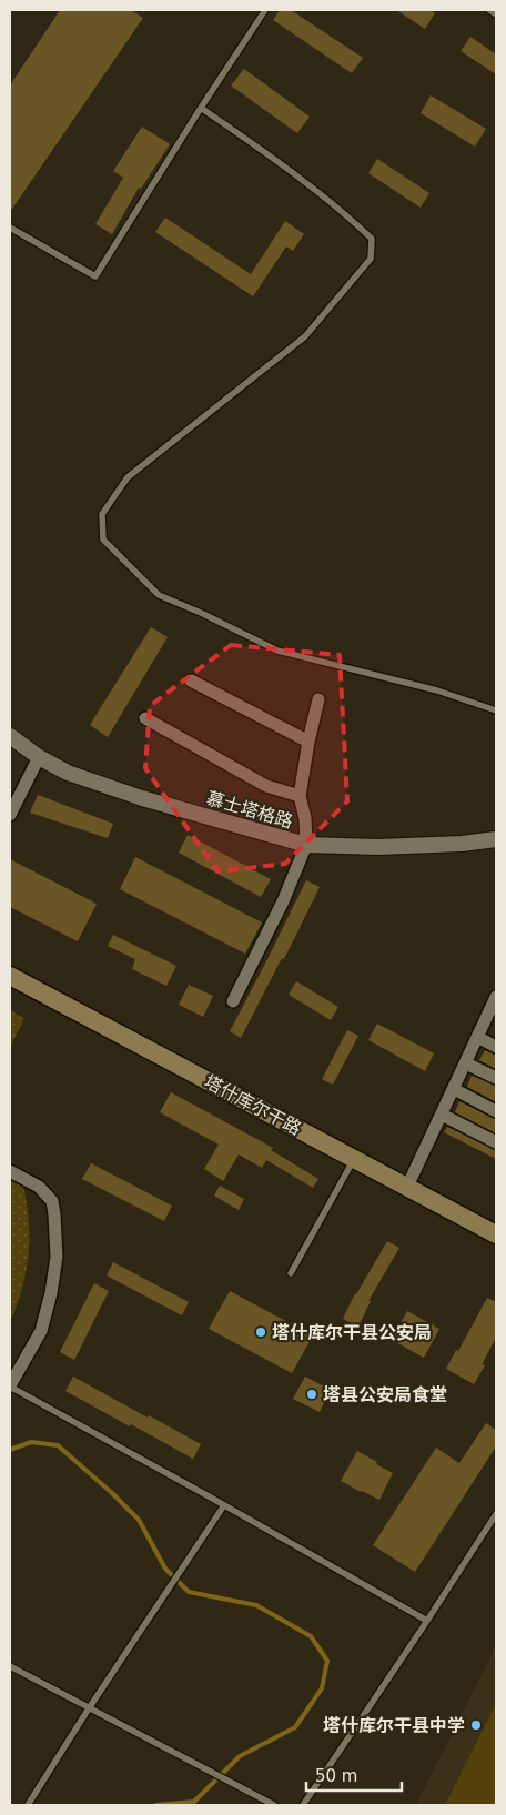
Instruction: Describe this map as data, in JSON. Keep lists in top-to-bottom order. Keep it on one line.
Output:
{"streets":{"main road":["塔什库尔干路"],"street":["慕士塔格路"]},"places":["塔什库尔干县公安局","塔县公安局食堂","塔什库尔干县中学"],"scale_bar":"50 m"}
